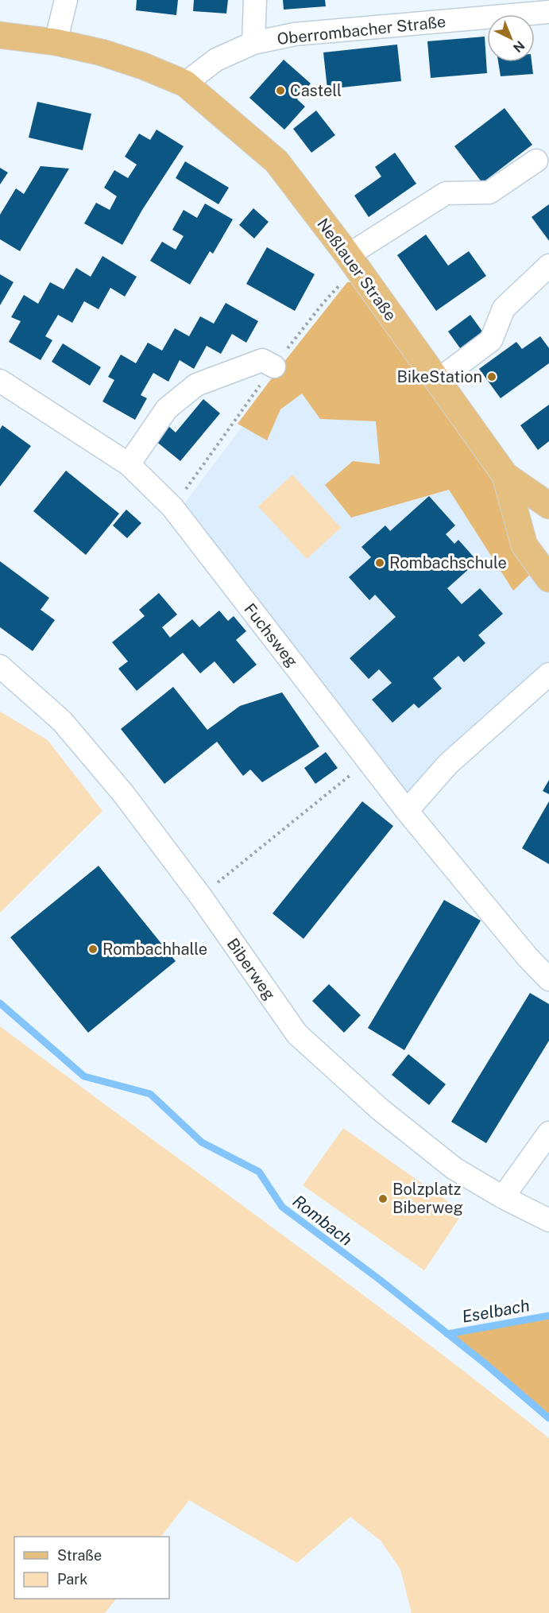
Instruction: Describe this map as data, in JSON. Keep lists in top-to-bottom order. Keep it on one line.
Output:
{"streets":{"main road":["Neßlauer Straße"],"street":["Oberrombacher Straße","Fuchsweg","Biberweg"]},"crossings":[["Oberrombacher Straße","Neßlauer Straße"]],"water":["Rombach","Eselbach"],"places":["Castell","BikeStation","Rombachschule","Rombachhalle","Bolzplatz Biberweg"],"legend":["Straße","Park"],"north":"bottom right"}
